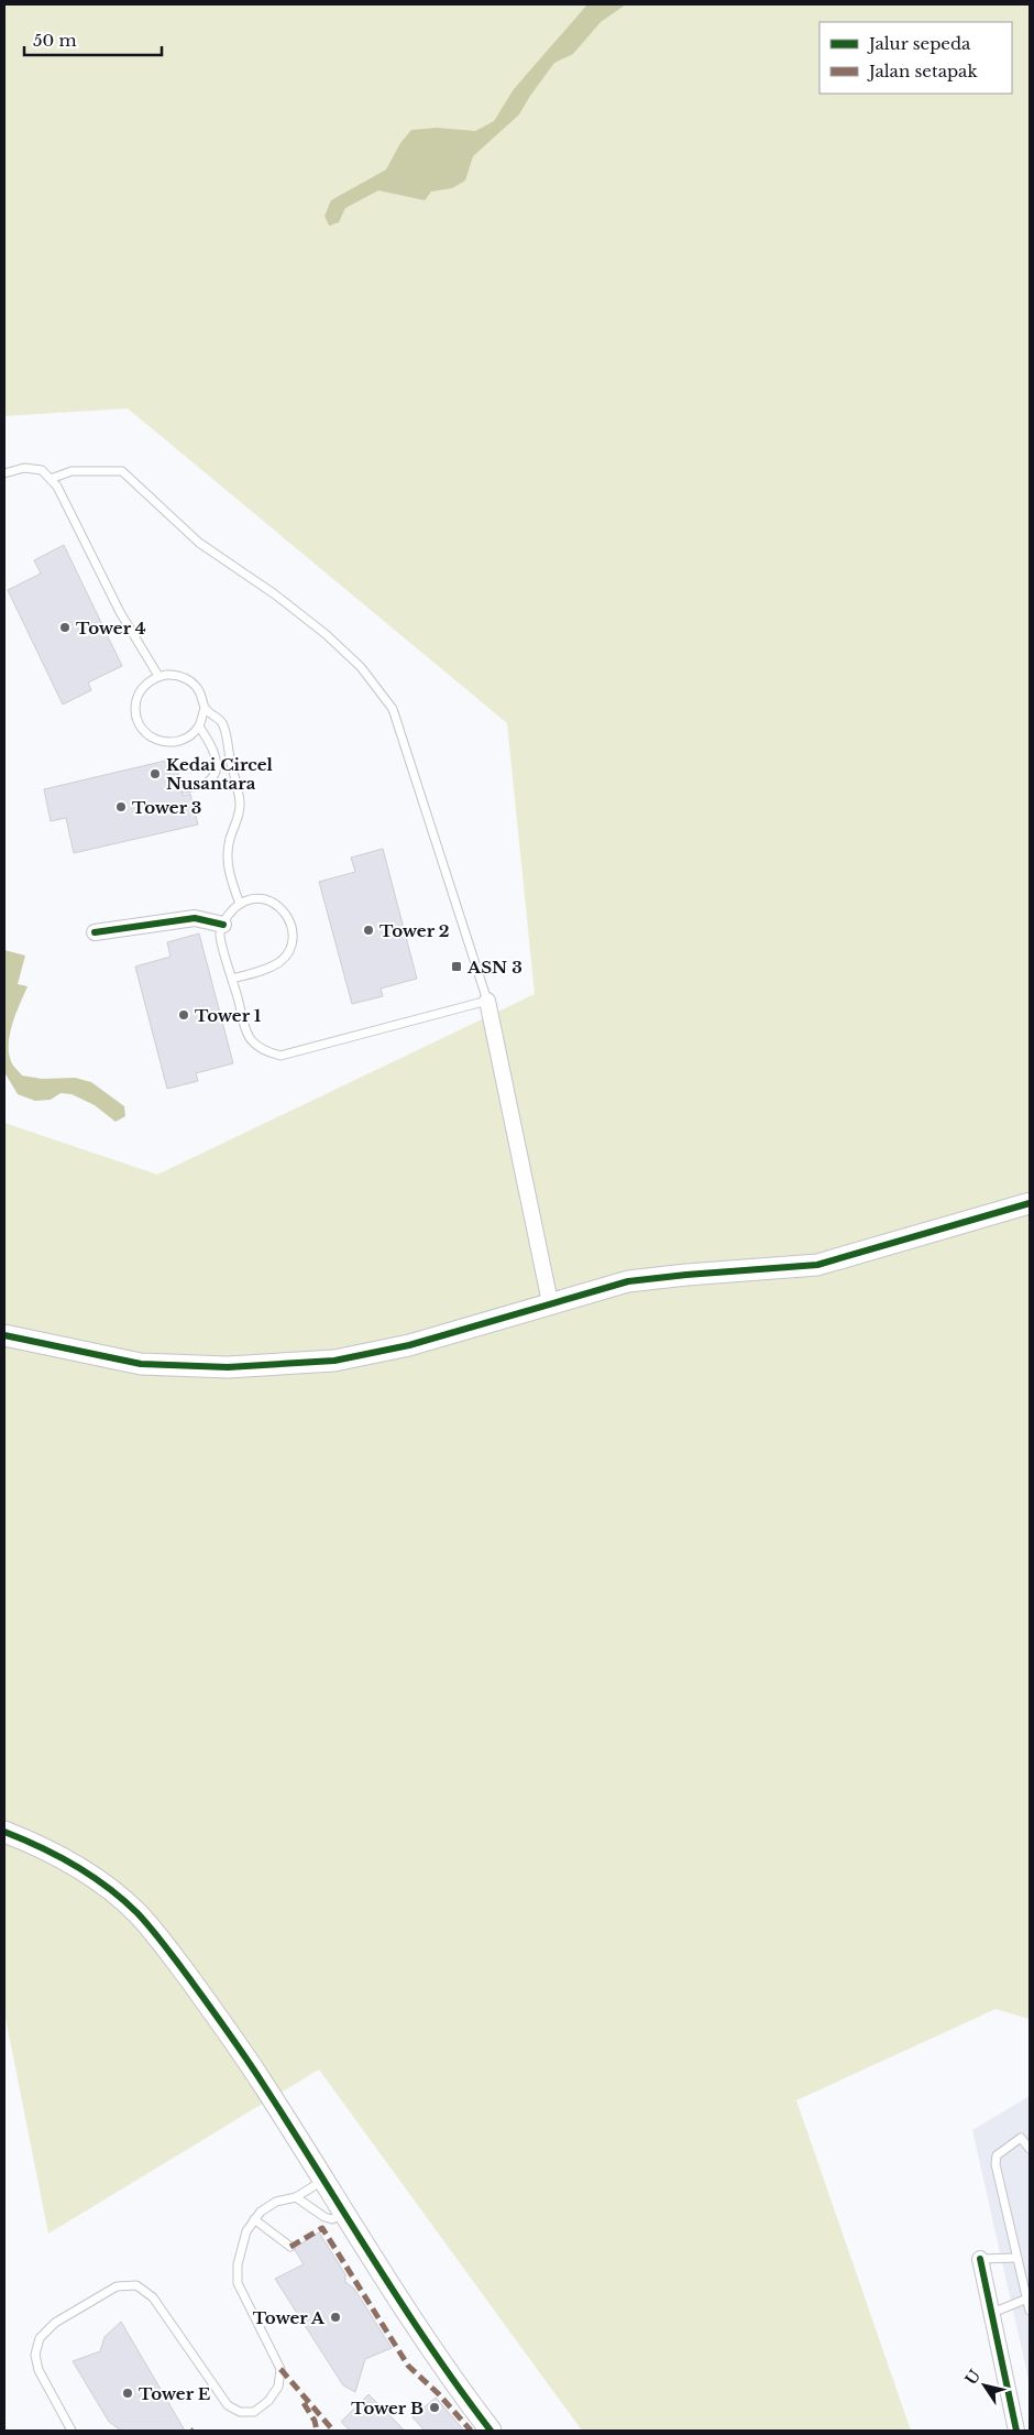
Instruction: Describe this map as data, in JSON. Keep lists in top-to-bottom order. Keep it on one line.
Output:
{"places":{"other":["Tower 4","Kedai Circel Nusantara","Tower 3","Tower 2","Tower 1","Tower A","Tower E","Tower B"],"transit":["ASN 3"]},"legend":["Jalur sepeda","Jalan setapak"],"scale_bar":"50 m","north":"top left"}
